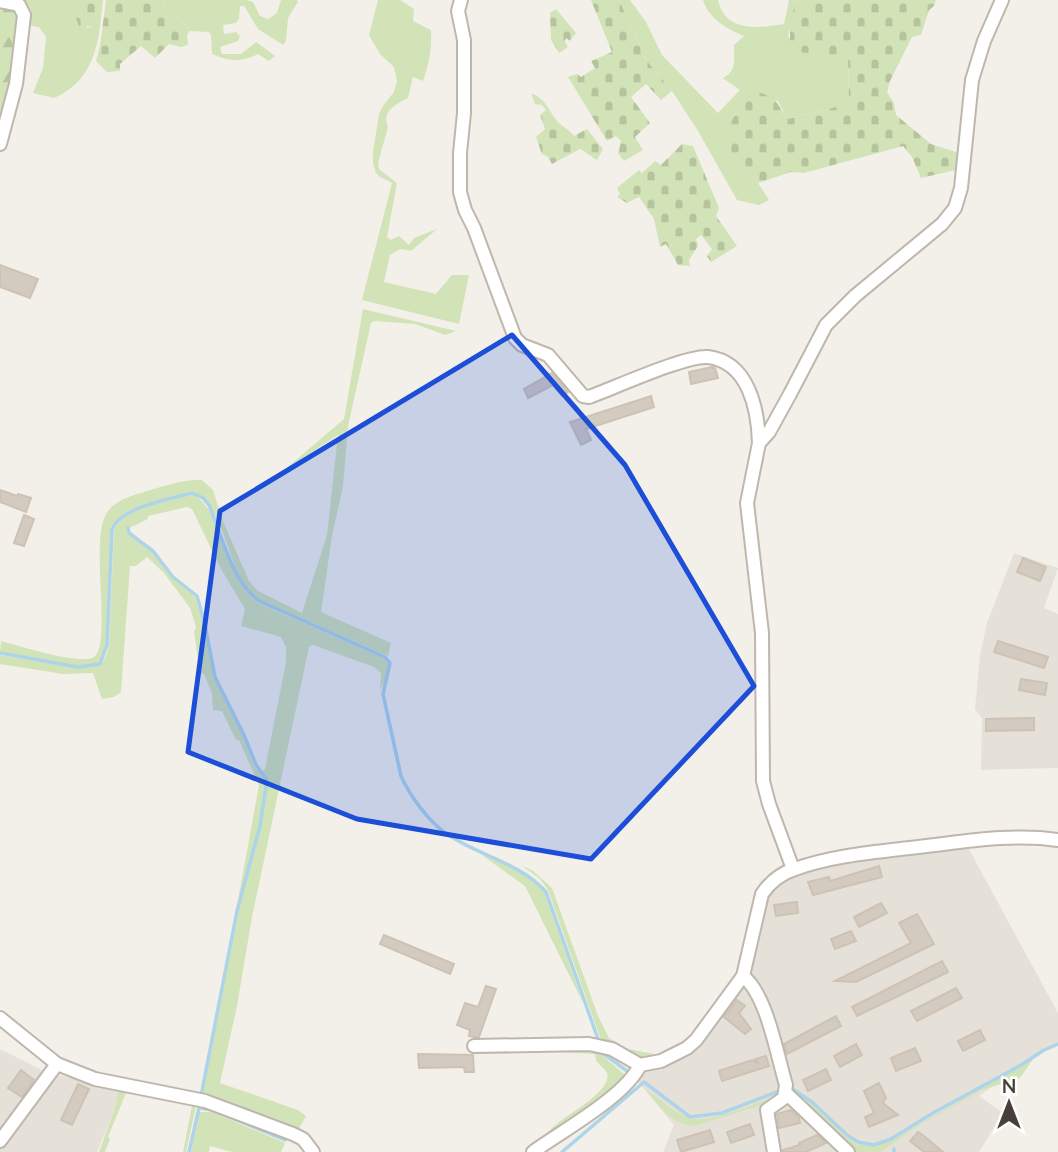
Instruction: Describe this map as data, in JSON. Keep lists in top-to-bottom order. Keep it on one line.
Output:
{"north":"top"}
